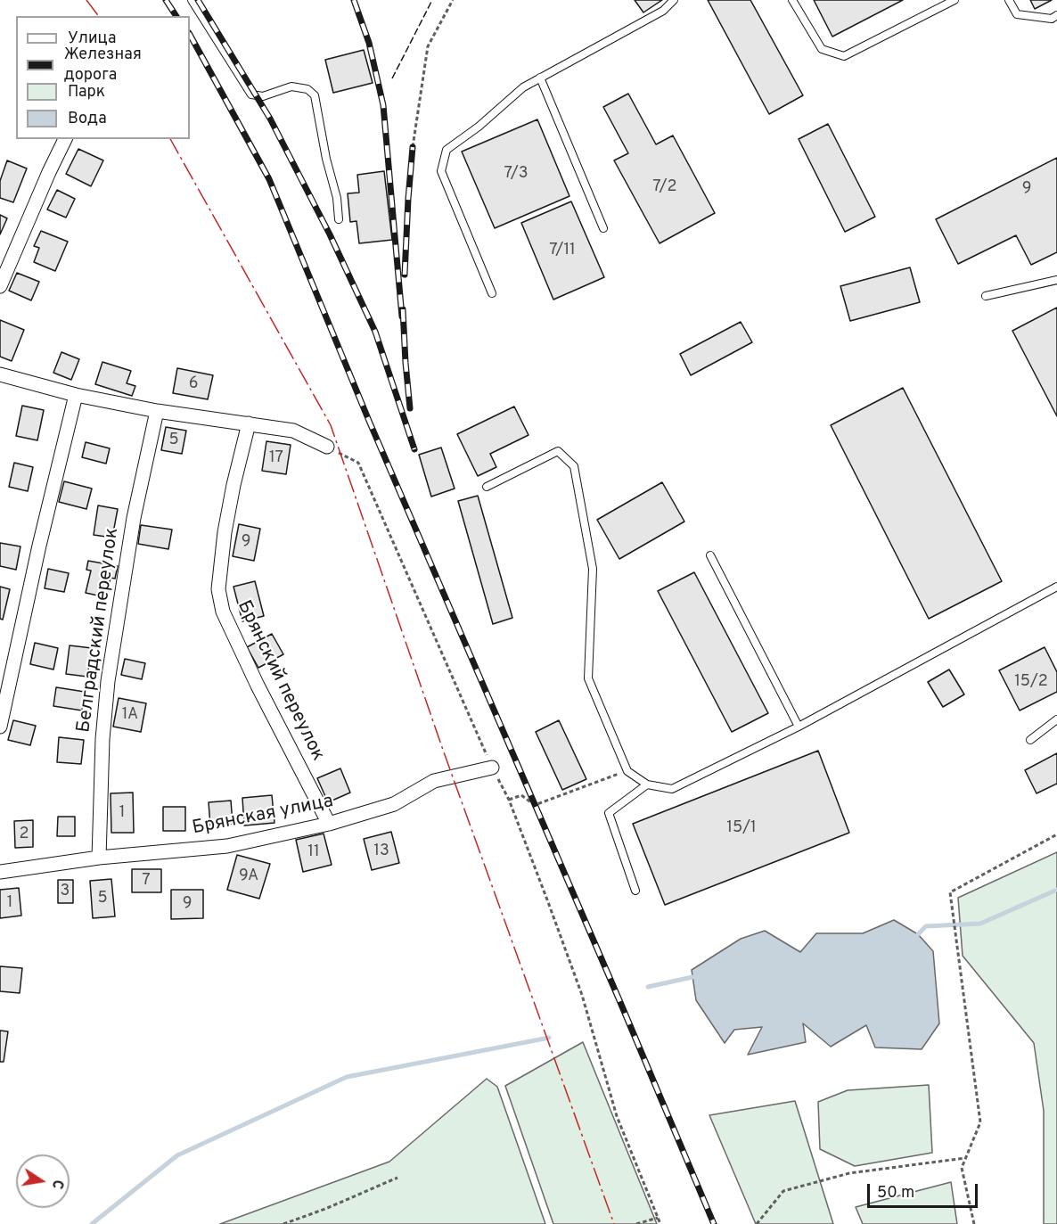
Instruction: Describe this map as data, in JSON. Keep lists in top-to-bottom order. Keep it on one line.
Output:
{"streets":{"street":["Белградский переулок","Брянский переулок","Брянская улица"]},"crossings":[["Белградский переулок","Брянская улица"],["Брянский переулок","Брянская улица"]],"house_numbers":["7/3","7/2","9","7/11","6","5","17","9","15/2","1А","1","15/1","2","13","11","9А","7","3","5","1","9"],"legend":["Улица","Железная дорога","Парк","Вода"],"scale_bar":"50 m","north":"right"}
